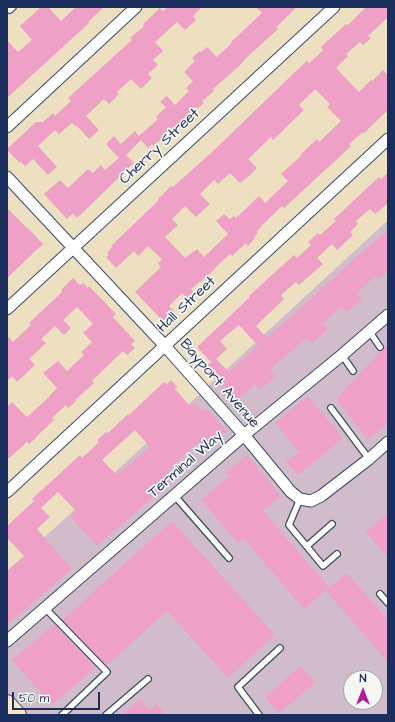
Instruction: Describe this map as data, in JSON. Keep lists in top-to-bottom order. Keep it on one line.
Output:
{"streets":{"street":["Cherry Street","Hall Street","Bayport Avenue","Terminal Way"]},"crossings":[["Cherry Street","Bayport Avenue"],["Hall Street","Bayport Avenue"],["Bayport Avenue","Terminal Way"]],"scale_bar":"50 m","north":"top"}
